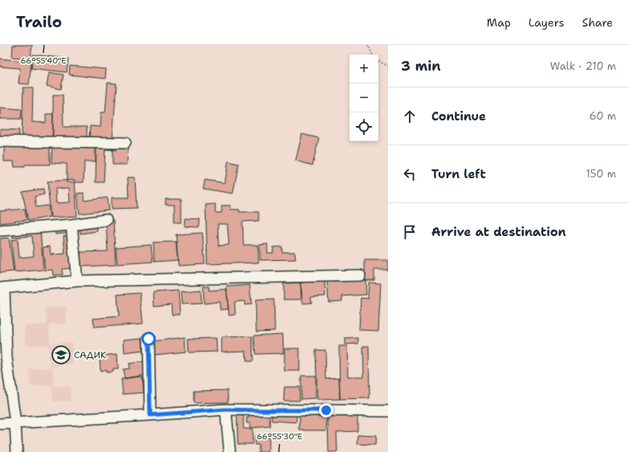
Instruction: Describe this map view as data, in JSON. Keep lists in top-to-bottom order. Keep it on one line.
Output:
{"places":{"school or university":["САДИК"]},"page":{"header":"Trailo","nav":["Map","Layers","Share"],"heading":["3 min","Walk · 210 m"],"map_buttons":["+","−"],"list":[["Continue","60 m"],["Turn left","150 m"],"Arrive at destination"]},"coordinates":["66°55'40\"E","66°55'30\"E"]}
